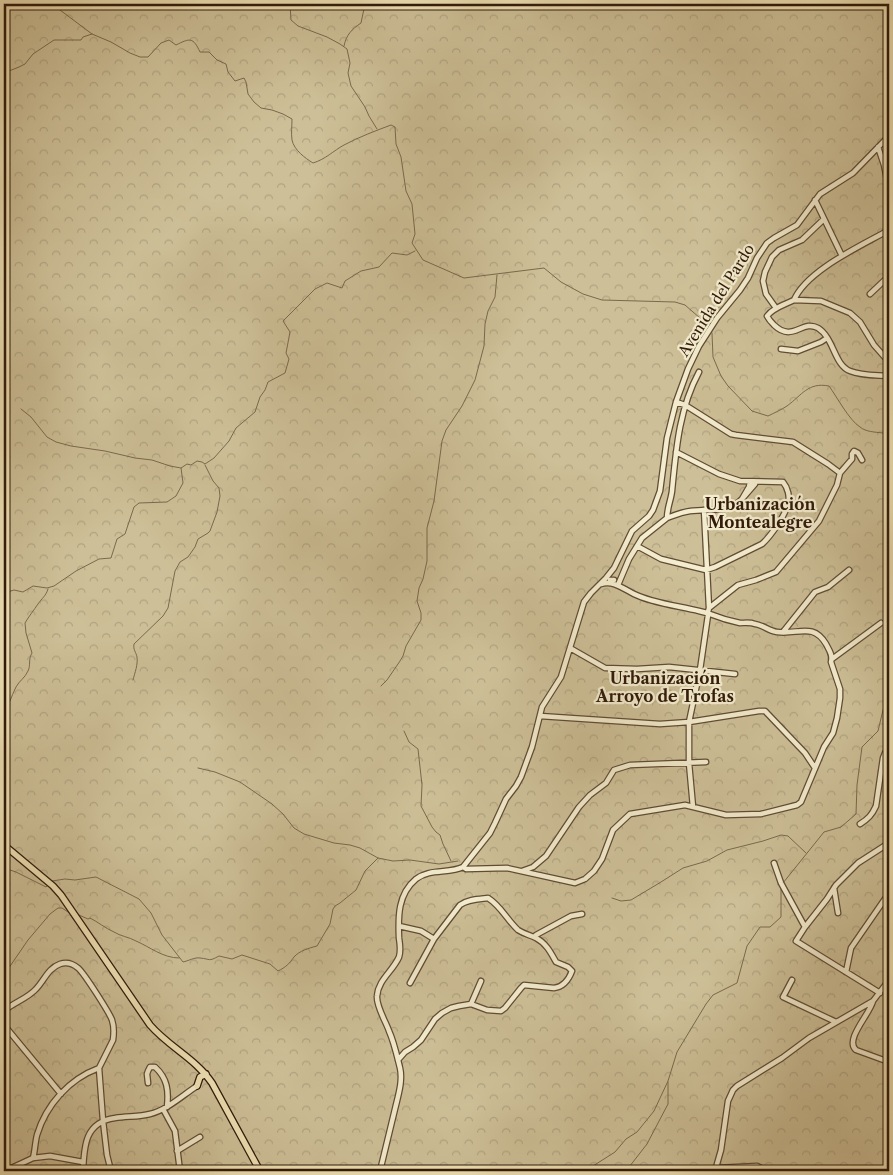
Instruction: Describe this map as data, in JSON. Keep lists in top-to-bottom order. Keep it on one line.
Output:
{"streets":{"street":["Avenida del Pardo"]},"districts":["Urbanización Montealegre","Urbanización Arroyo de Trofas"]}
